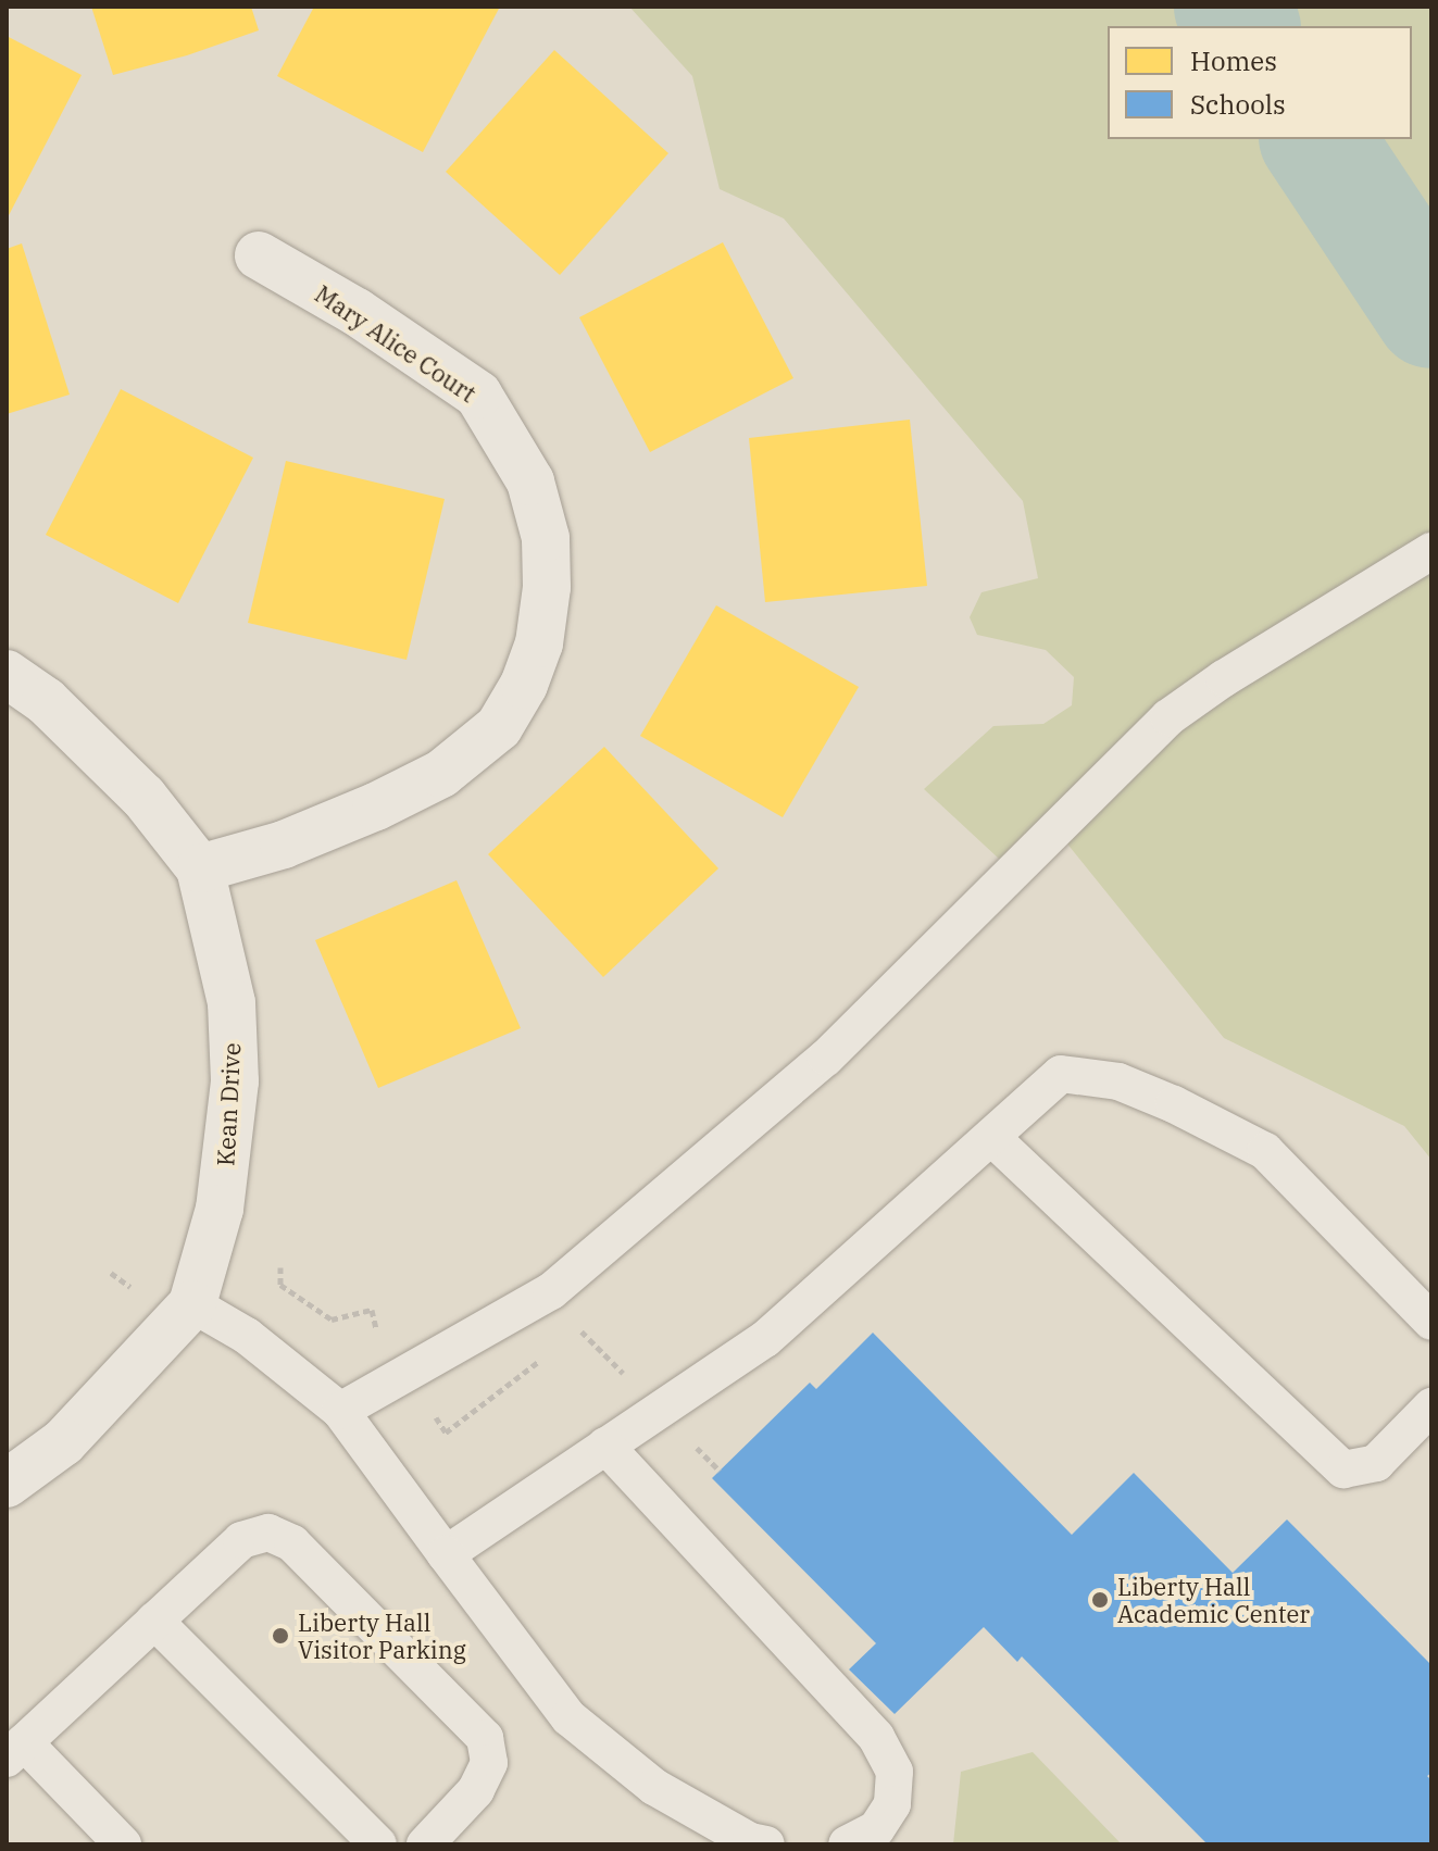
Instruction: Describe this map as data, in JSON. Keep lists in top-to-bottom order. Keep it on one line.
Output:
{"streets":{"street":["Mary Alice Court","Kean Drive"]},"crossings":[["Mary Alice Court","Kean Drive"]],"places":["Liberty Hall Academic Center","Liberty Hall Visitor Parking"],"legend":["Homes","Schools"]}
